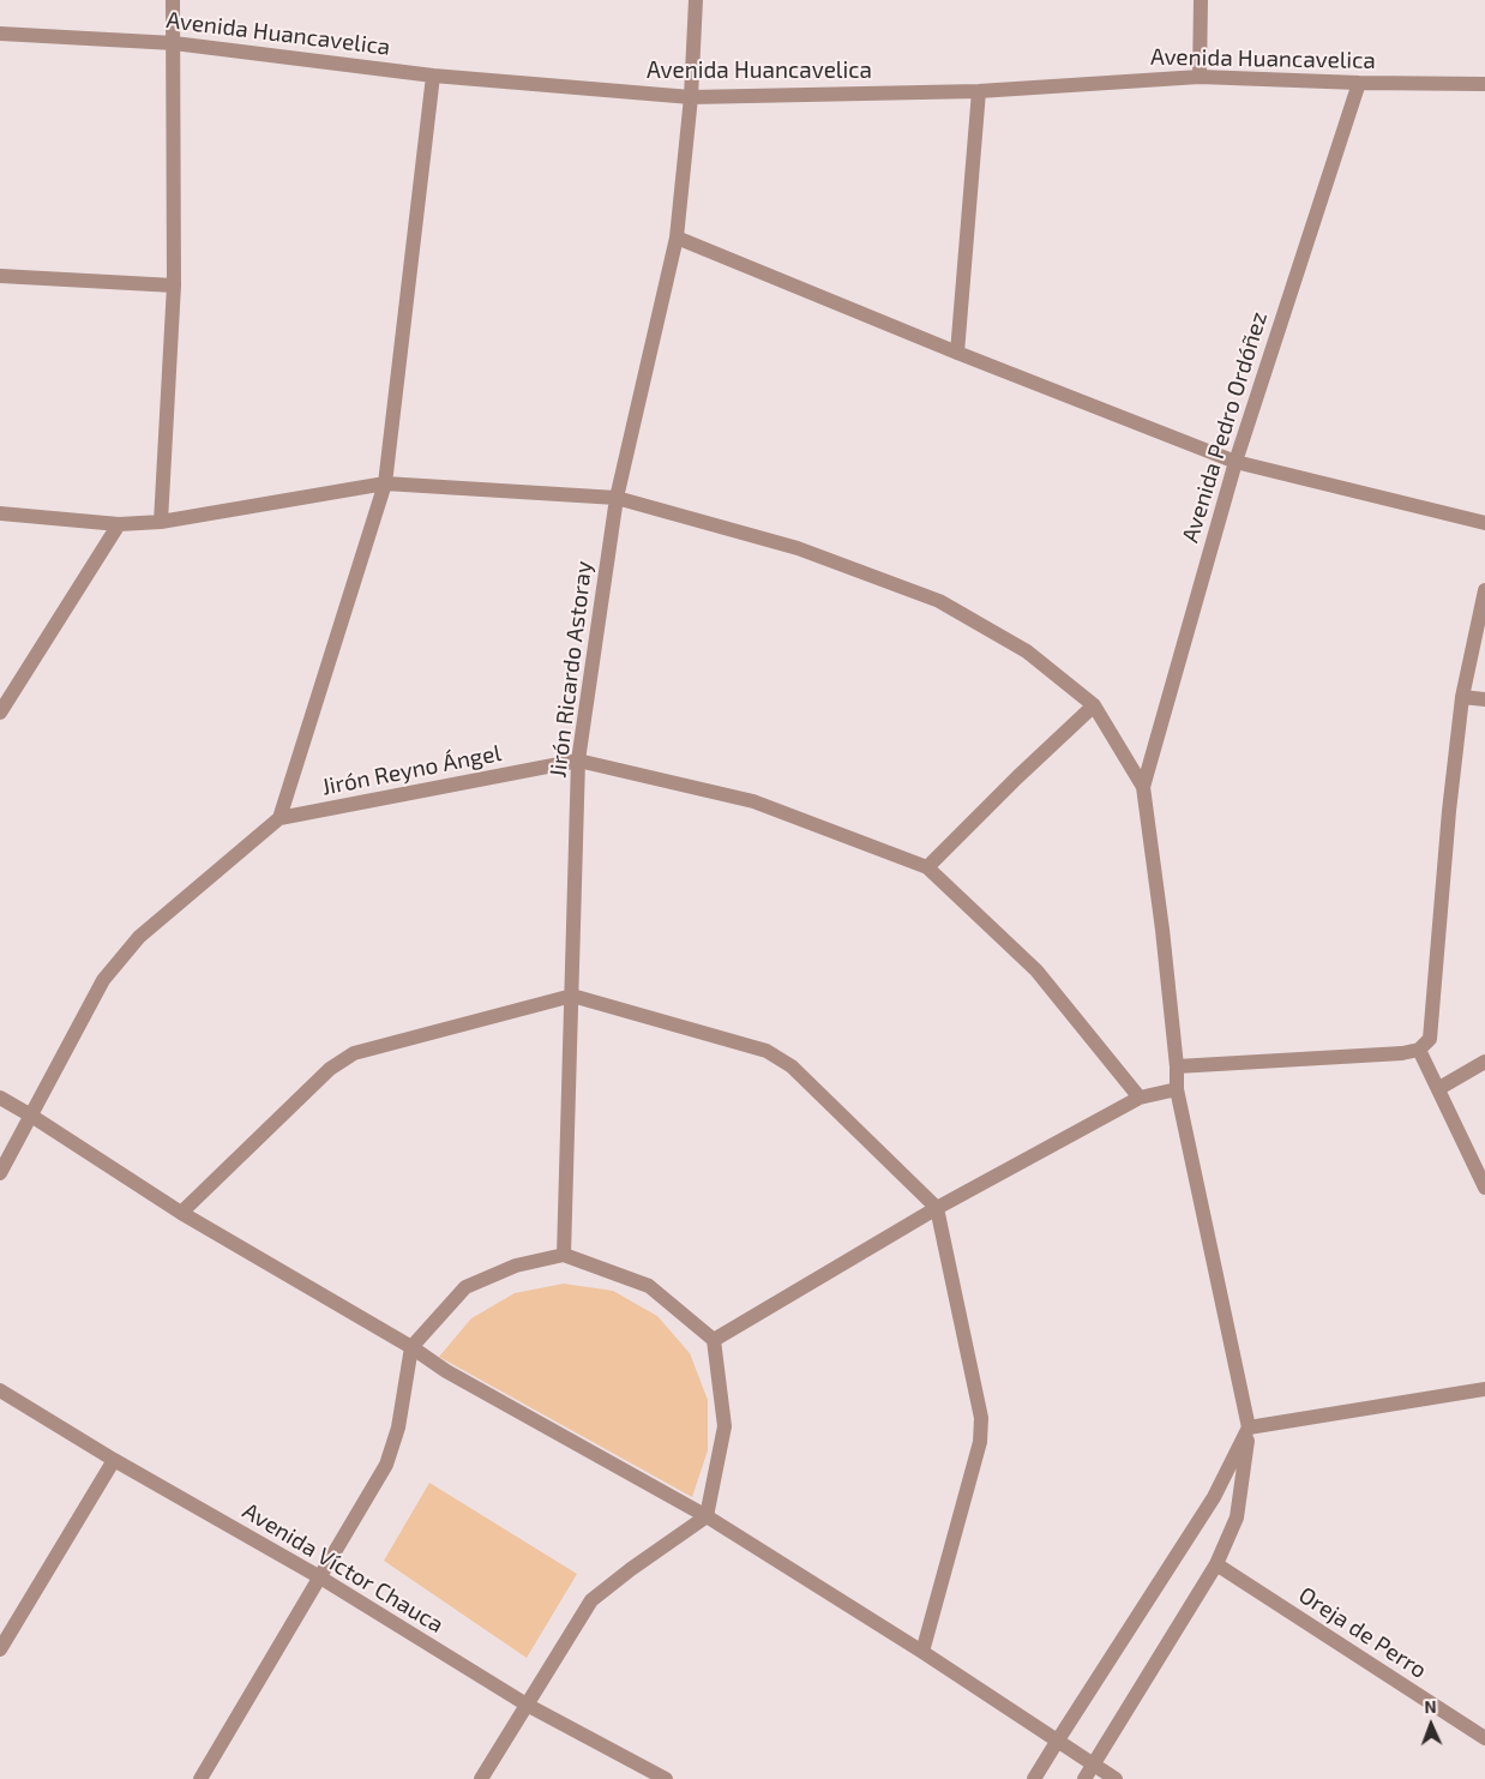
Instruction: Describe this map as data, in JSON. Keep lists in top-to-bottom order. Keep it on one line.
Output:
{"streets":{"street":["Avenida Huancavelica","Avenida Pedro Ordóñez","Jirón Ricardo Astoray","Jirón Reyno Ángel","Avenida Víctor Chauca","Oreja de Perro"]},"crossings":[["Avenida Huancavelica","Avenida Pedro Ordóñez"],["Avenida Huancavelica","Jirón Ricardo Astoray"],["Jirón Ricardo Astoray","Jirón Reyno Ángel"]],"north":"top"}
